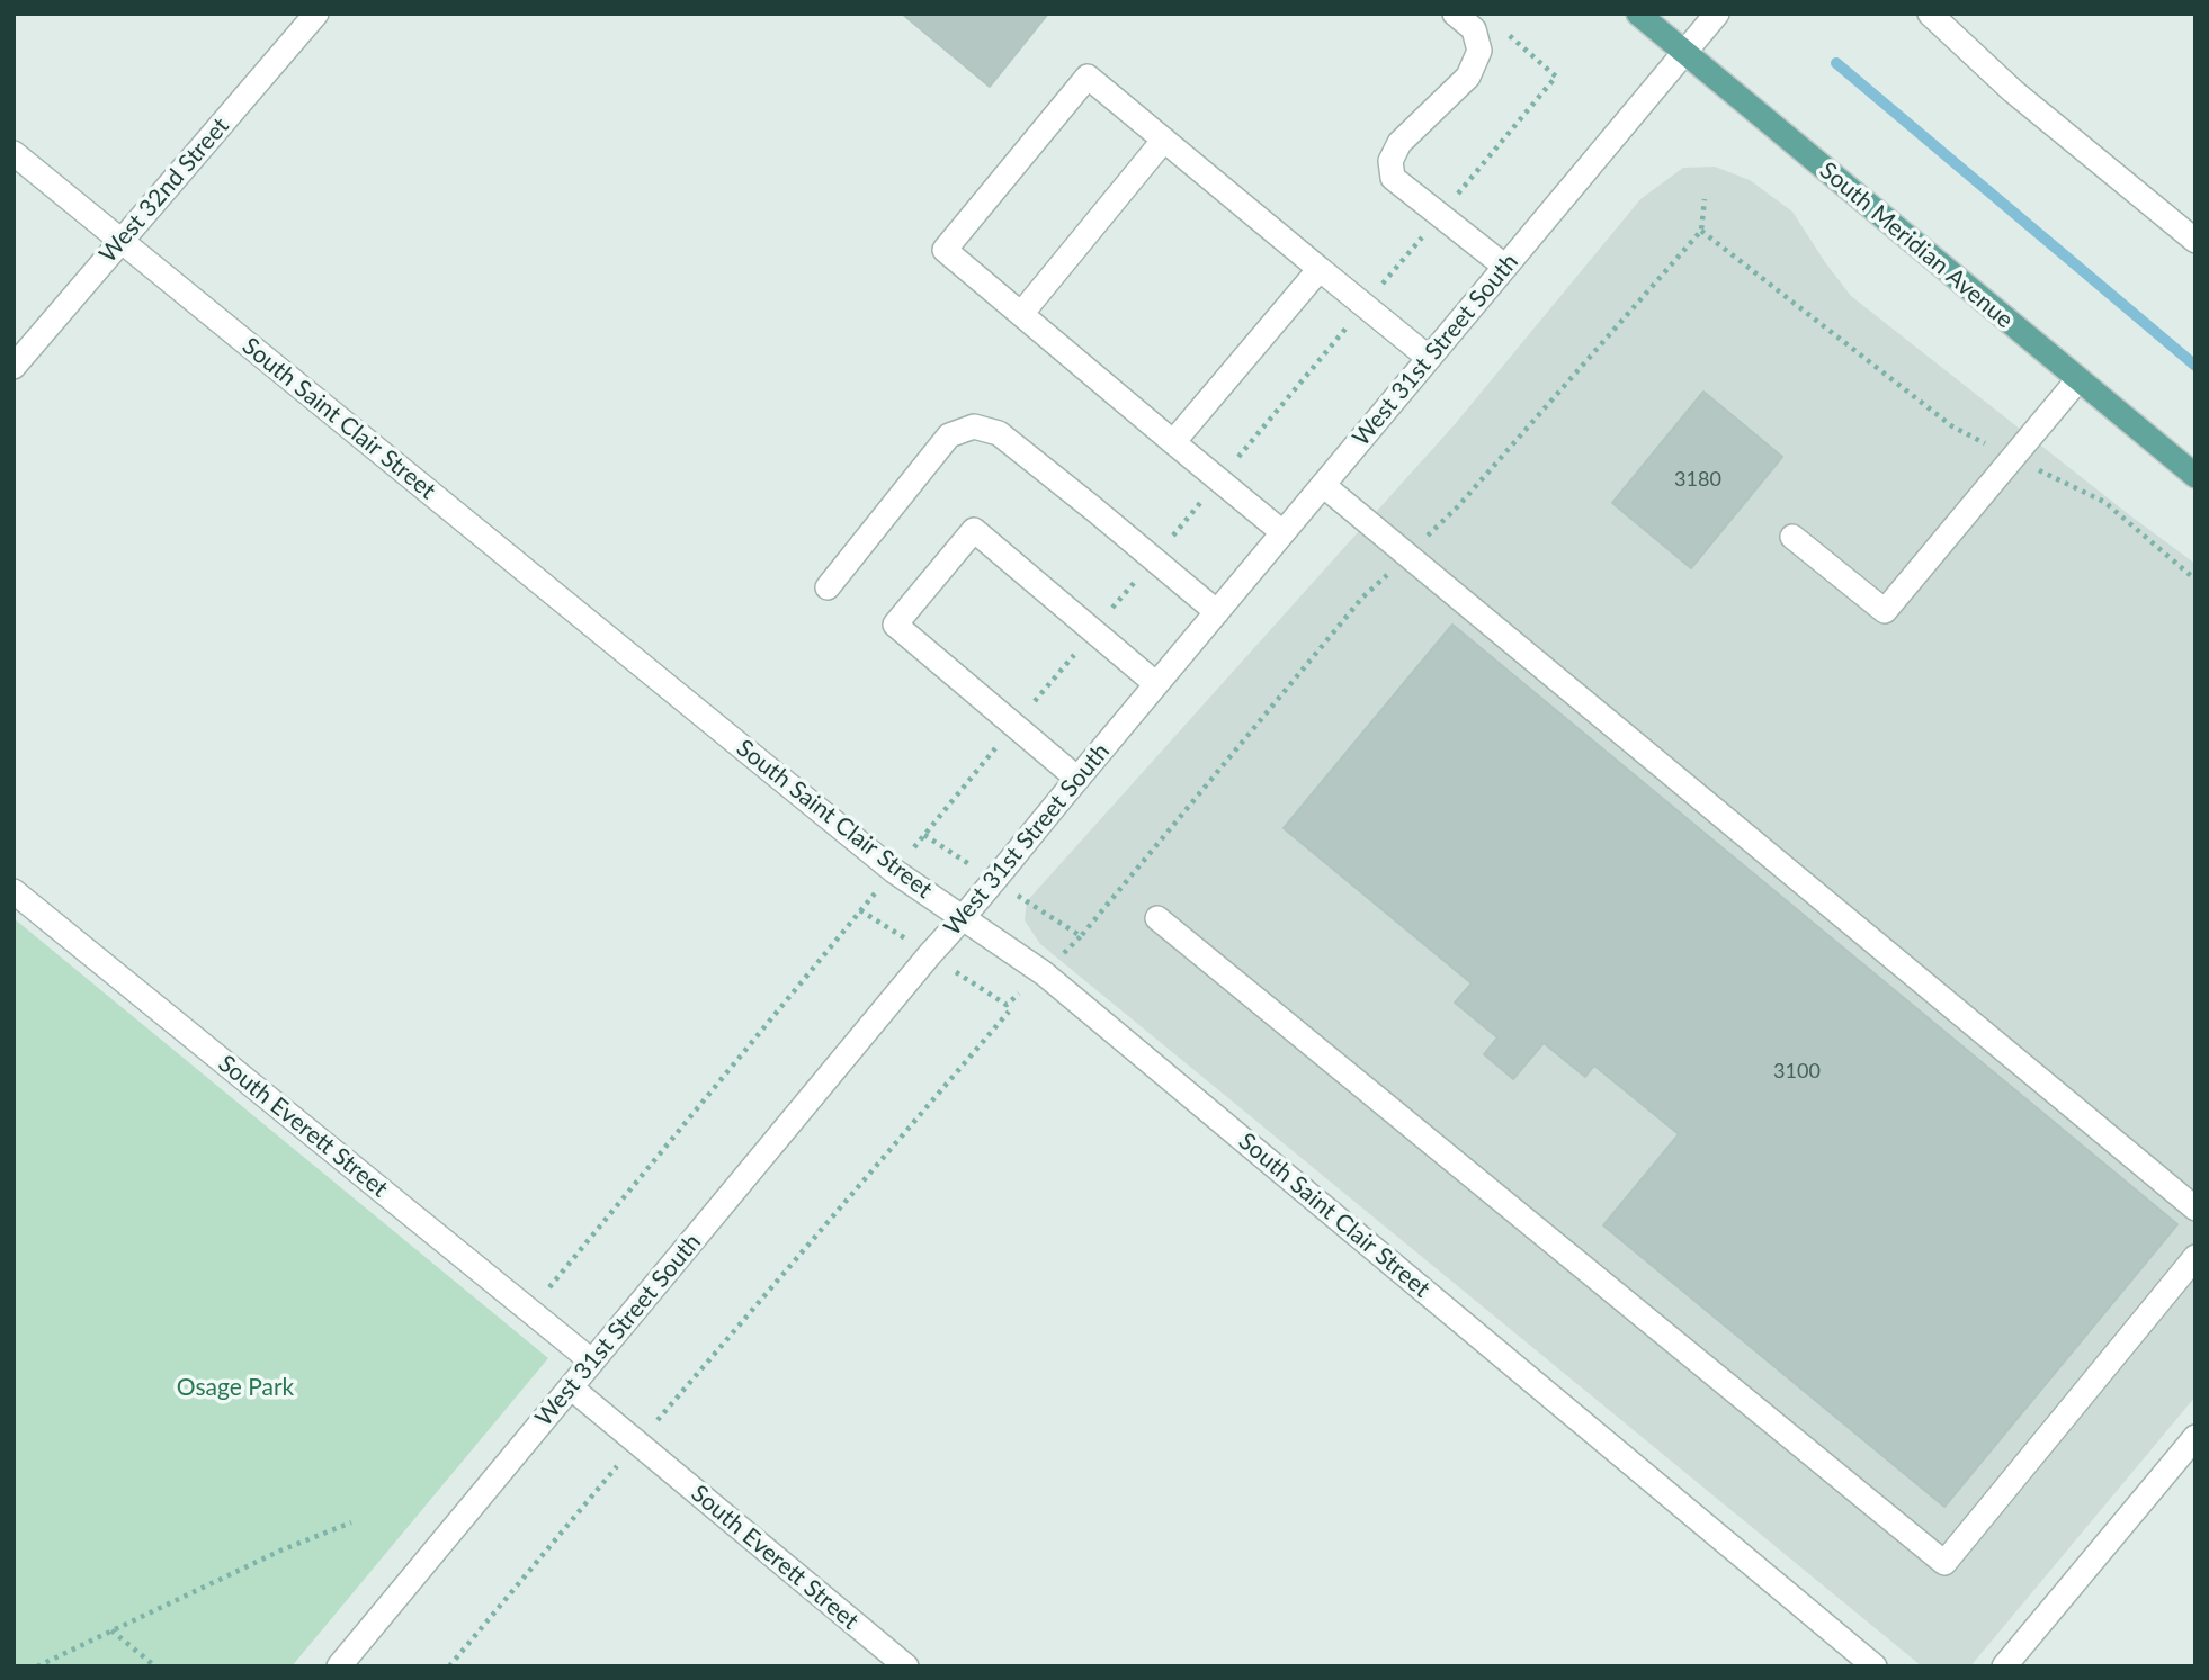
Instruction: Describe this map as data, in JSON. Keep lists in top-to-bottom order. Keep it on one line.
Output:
{"streets":{"main road":["South Meridian Avenue"],"street":["West 32nd Street","West 31st Street South","South Saint Clair Street","South Everett Street"]},"crossings":[["West 32nd Street","South Saint Clair Street"],["South Meridian Avenue","West 31st Street South"],["West 31st Street South","South Saint Clair Street"],["West 31st Street South","South Everett Street"]],"parks":["Osage Park"],"house_numbers":["3180","3100"]}
